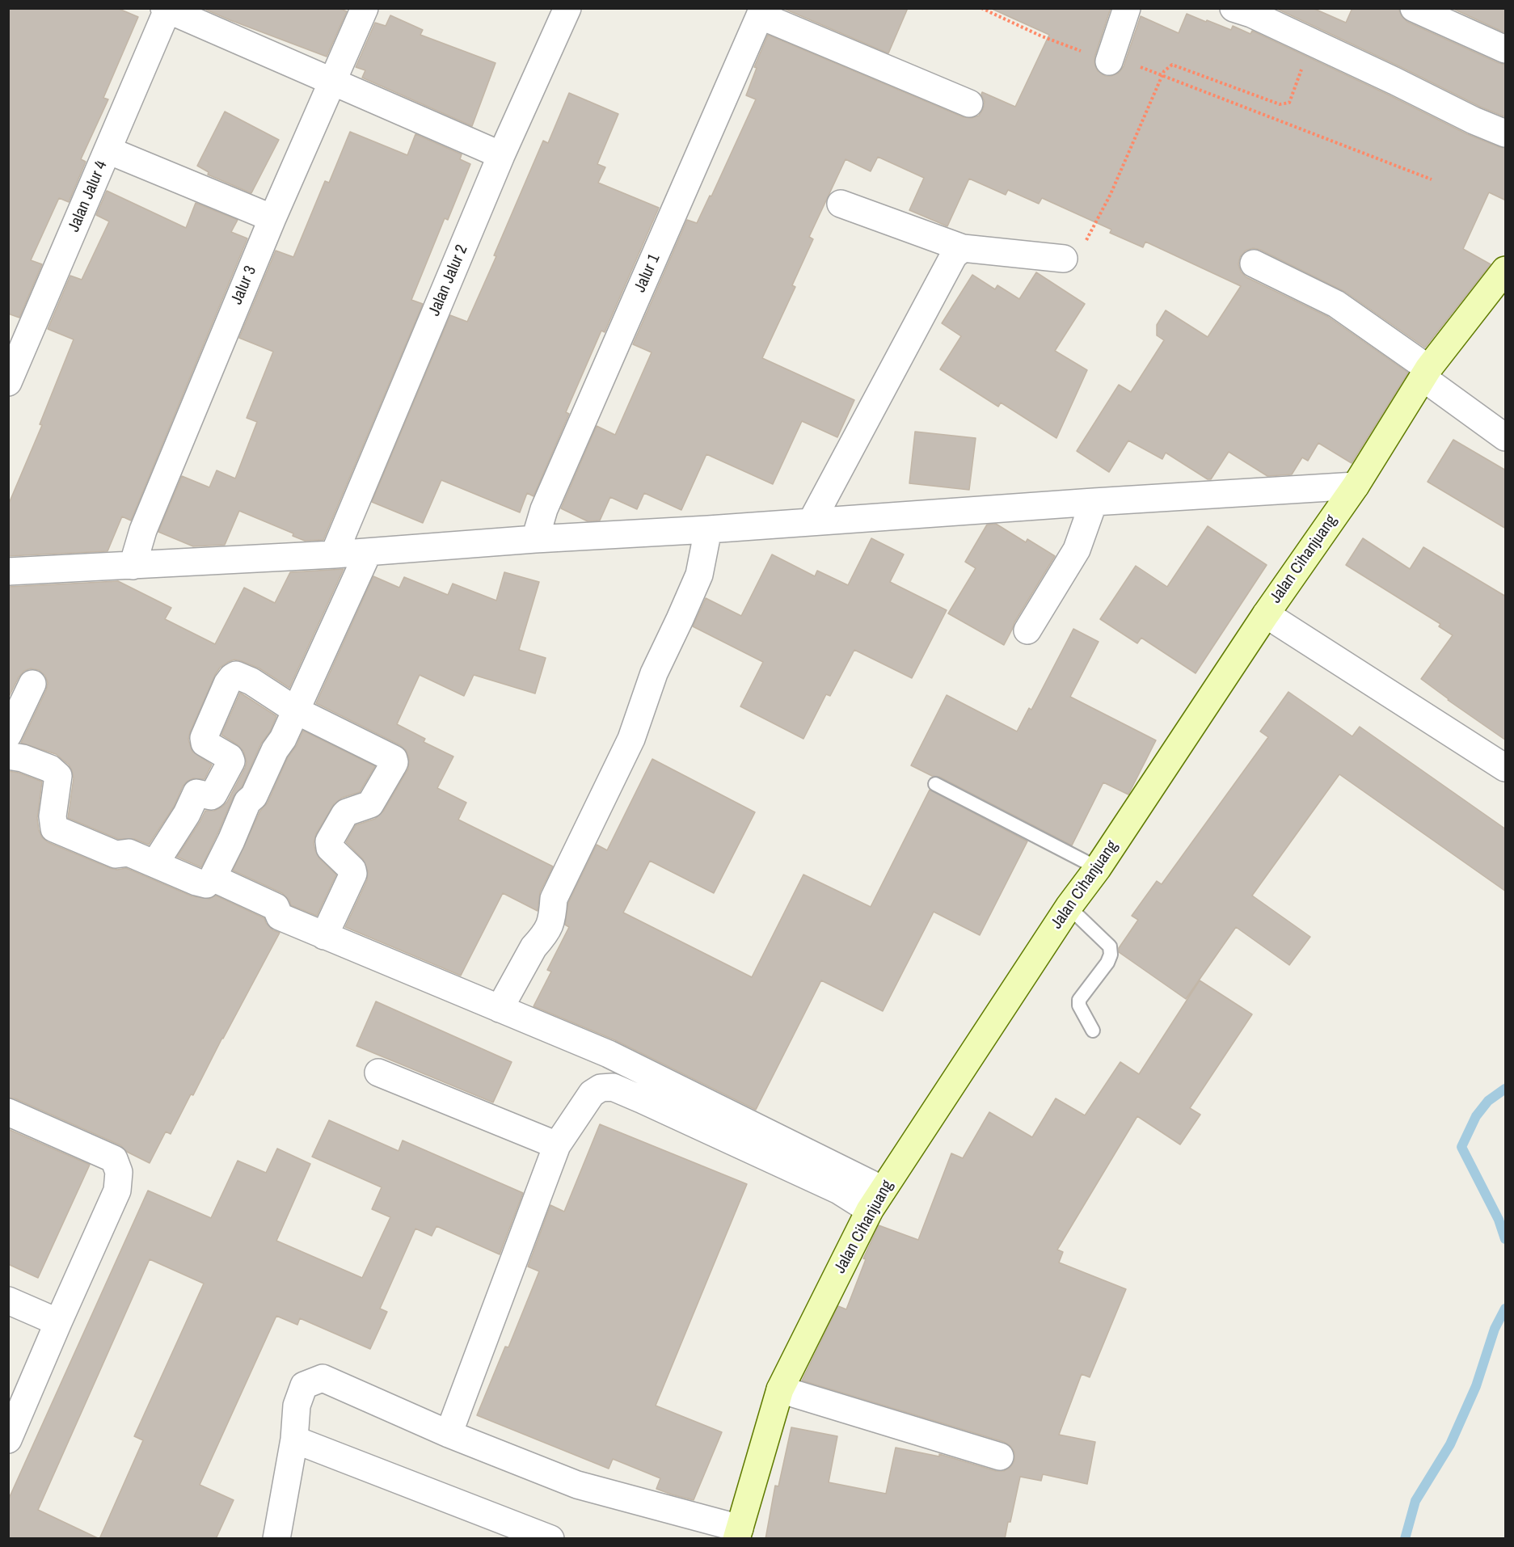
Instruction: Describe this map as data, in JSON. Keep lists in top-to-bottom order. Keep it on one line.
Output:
{"streets":{"main road":["Jalan Cihanjuang"],"street":["Jalan Jalur 4","Jalur 1","Jalan Jalur 2","Jalur 3"]}}
